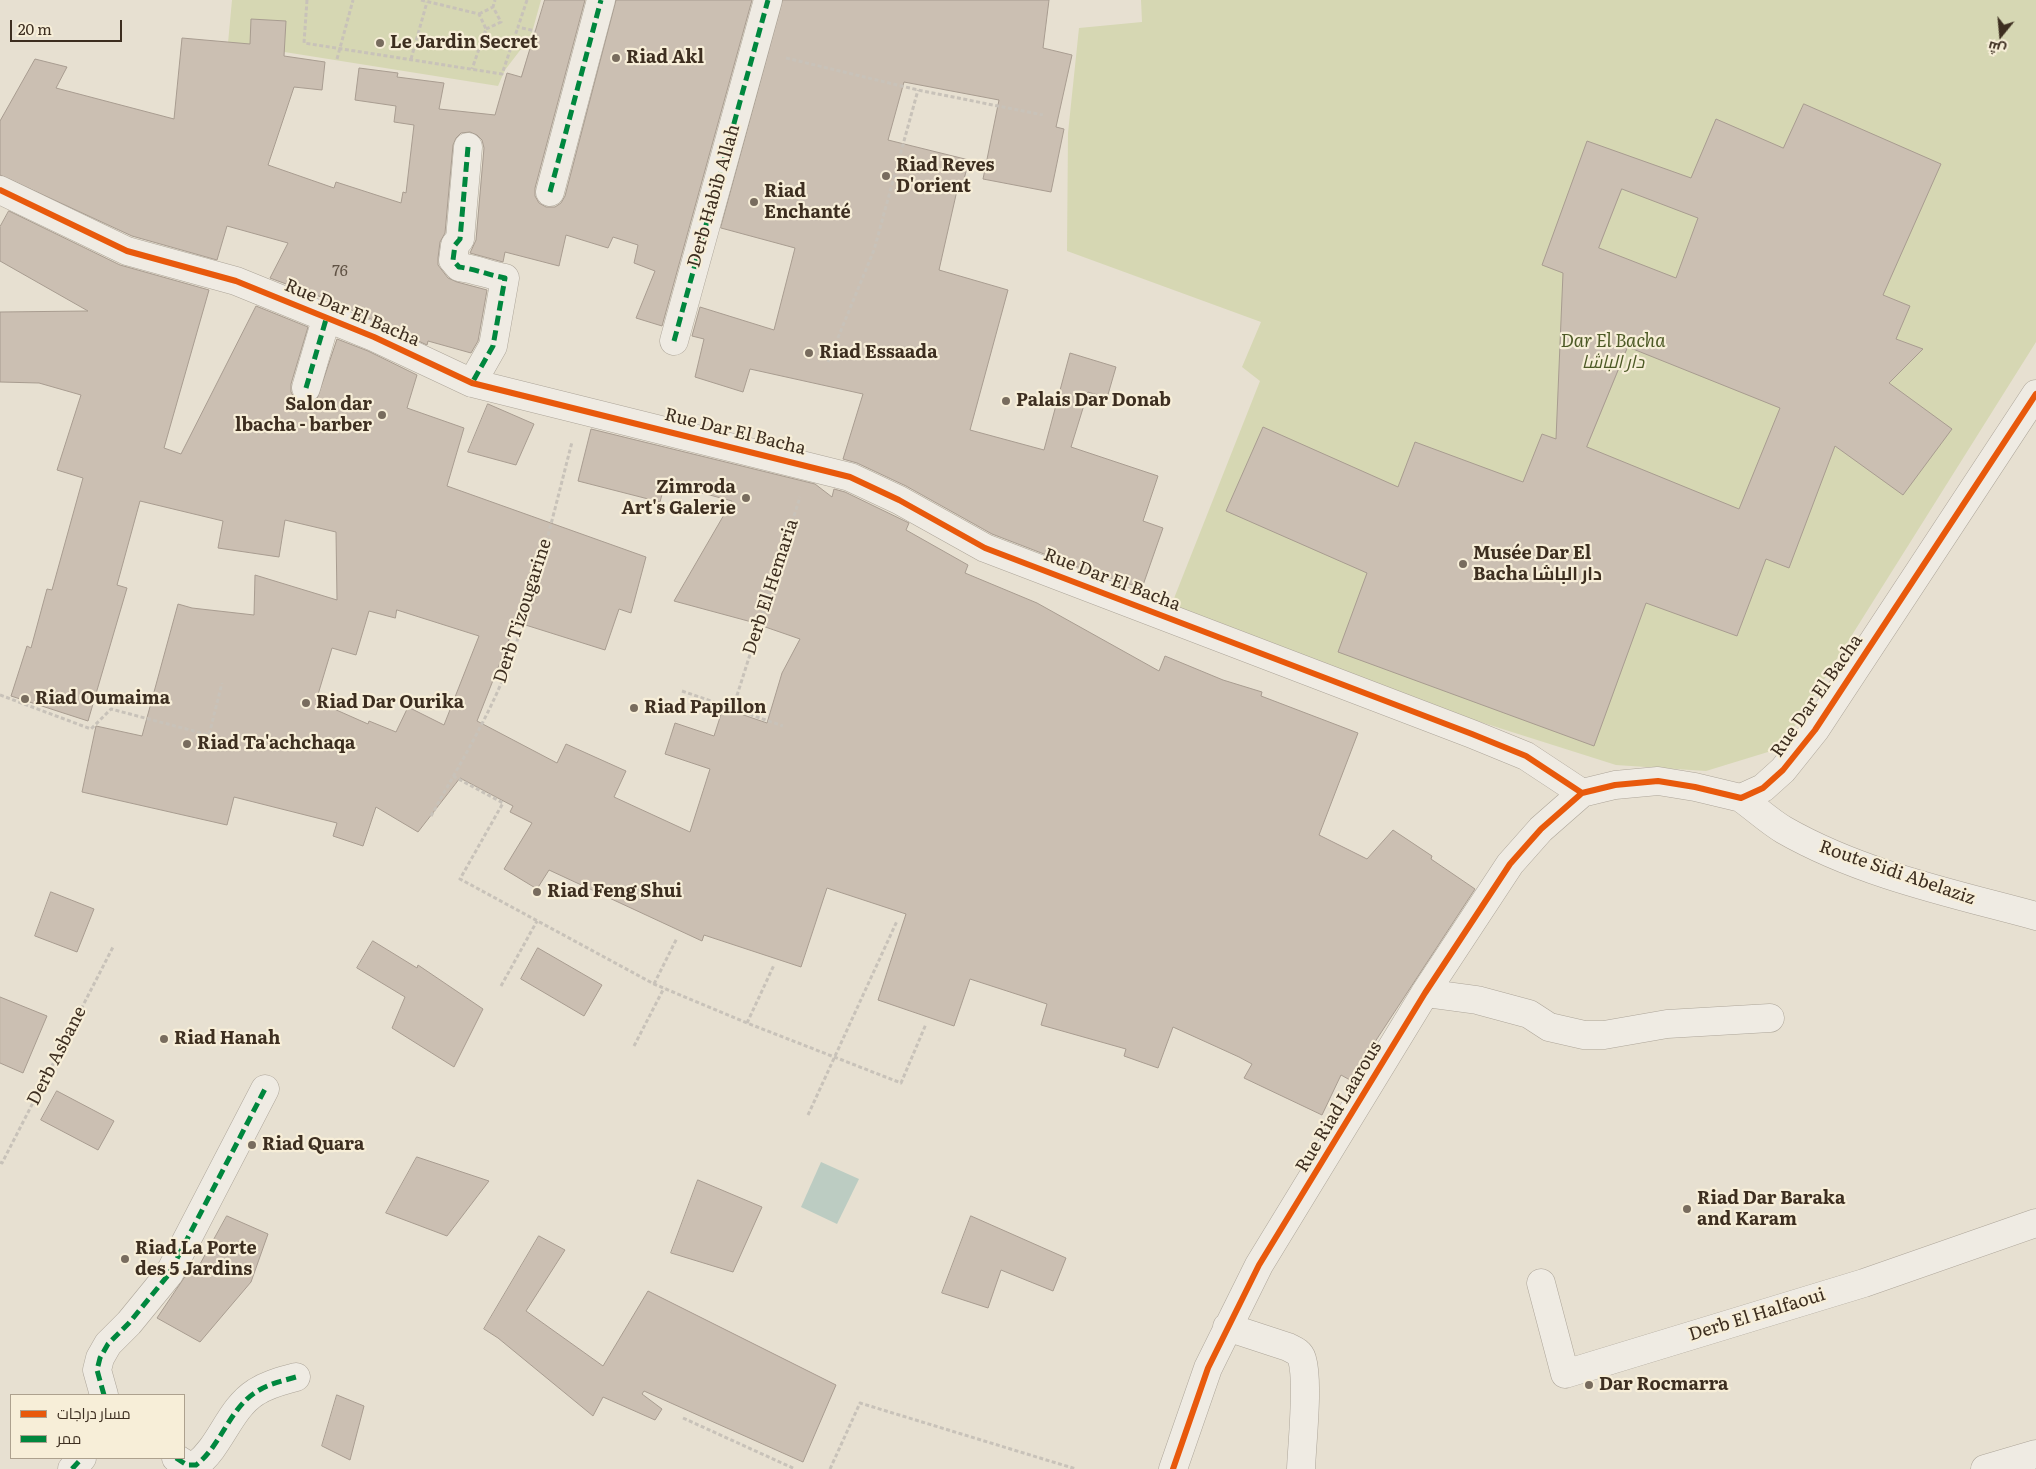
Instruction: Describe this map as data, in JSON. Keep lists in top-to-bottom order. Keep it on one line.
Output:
{"streets":{"street":["Derb Habib Allah","Rue Dar El Bacha","Route Sidi Abelaziz","Rue Riad Laarous","Derb El Halfaoui"],"path":["Derb El Hemaria","Derb Tizougarine","Derb Asbane"]},"crossings":[["Rue Dar El Bacha","Derb El Hemaria"],["Rue Dar El Bacha","Route Sidi Abelaziz"],["Rue Dar El Bacha","Rue Riad Laarous"]],"parks":["Dar El Bacha دار الباشا"],"places":["Le Jardin Secret","Riad Akl","Riad Reves D'orient","Riad Enchanté","Riad Essaada","Palais Dar Donab","Salon dar lbacha - barber","Zimroda Art's Galerie","Musée Dar El Bacha دار الباشا","Riad Oumaima","Riad Dar Ourika","Riad Papillon","Riad Ta'achchaqa","Riad Feng Shui","Riad Hanah","Riad Quara","Riad Dar Baraka and Karam","Riad La Porte des 5 Jardins","Dar Rocmarra"],"house_numbers":["76"],"legend":["مسار دراجات","ممر"],"scale_bar":"20 m","north":"bottom"}
